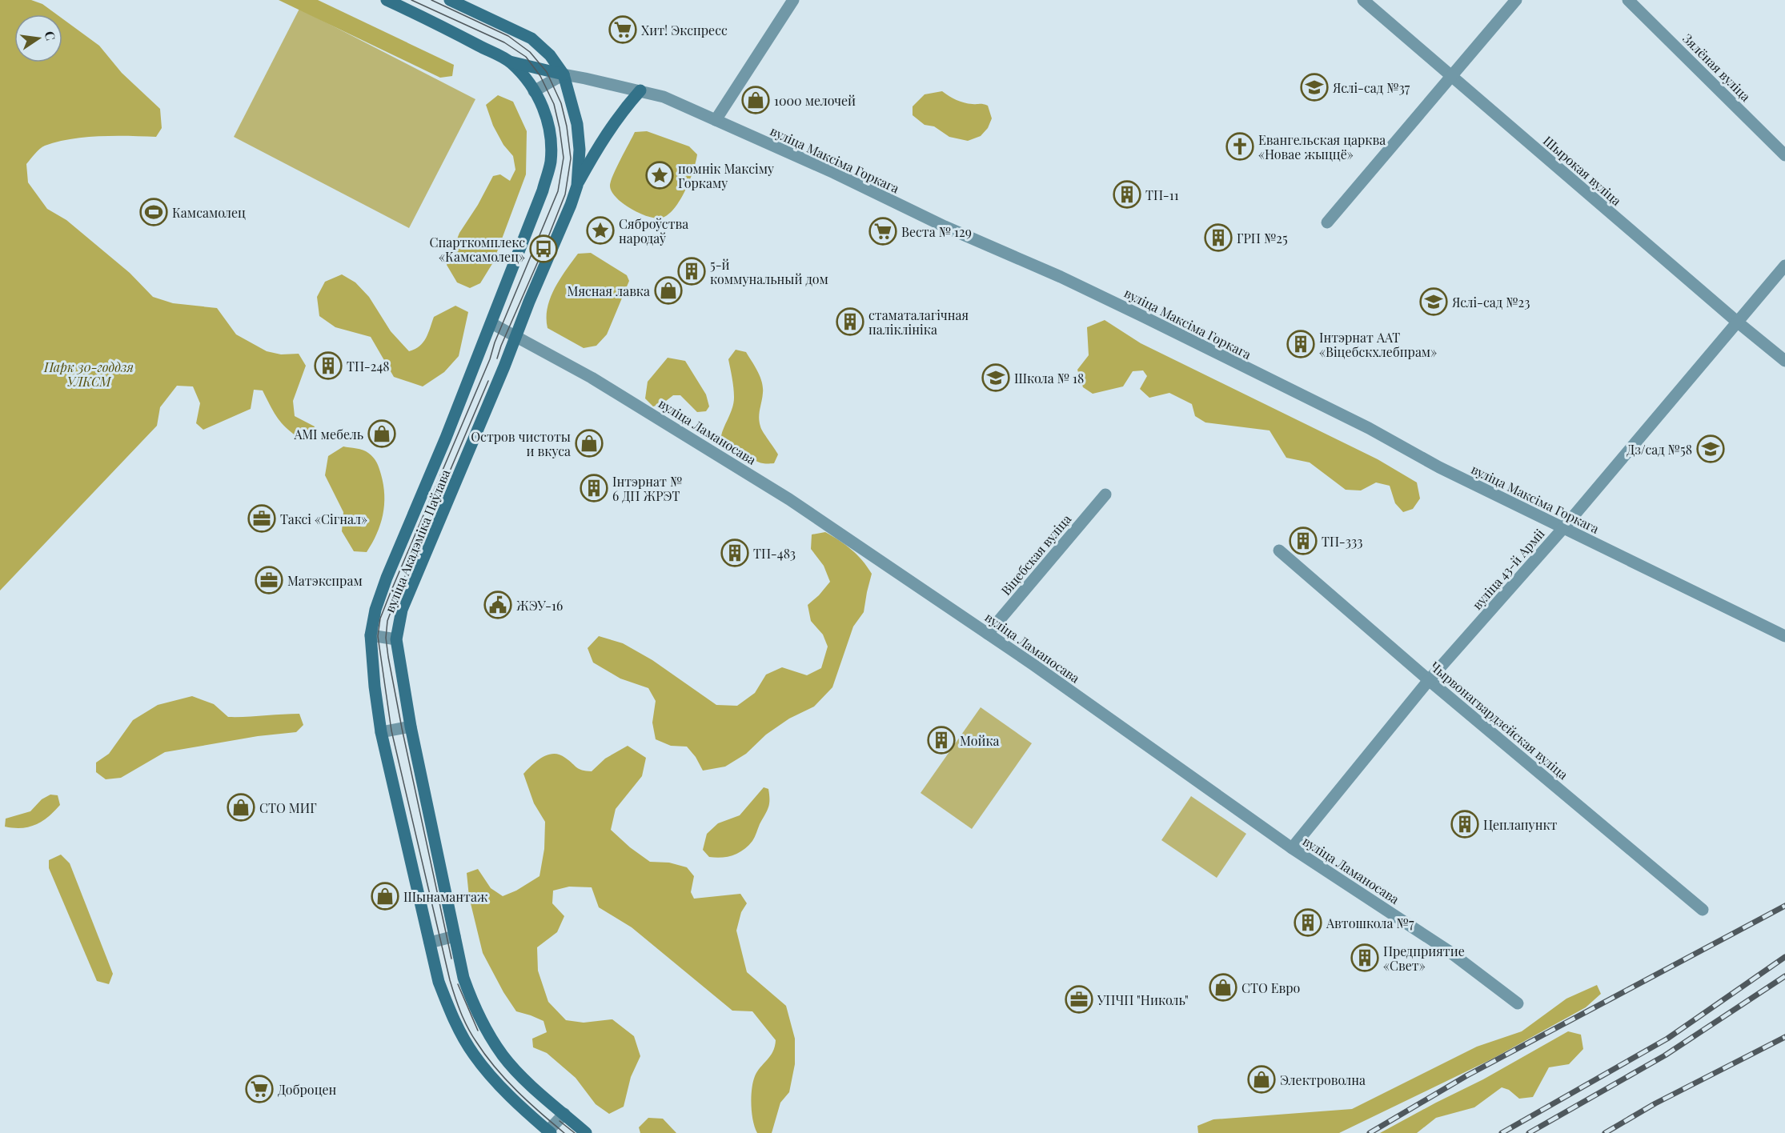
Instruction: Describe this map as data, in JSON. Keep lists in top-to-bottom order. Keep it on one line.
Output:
{"streets":{"main road":["вуліца Максіма Горкага","вуліца Акадэміка Паўлава"],"street":["Зялёная вуліца","Шырокая вуліца","вуліца Ламаносава","Віцебская вуліца","вуліца 43-й Арміі","Чырвонагвардзейская вуліца"]},"crossings":[["вуліца Максіма Горкага","вуліца Акадэміка Паўлава"],["вуліца Максіма Горкага","вуліца 43-й Арміі"],["Шырокая вуліца","вуліца 43-й Арміі"],["вуліца Ламаносава","вуліца Акадэміка Паўлава"],["вуліца Ламаносава","Віцебская вуліца"],["вуліца Ламаносава","вуліца 43-й Арміі"],["вуліца 43-й Арміі","Чырвонагвардзейская вуліца"]],"parks":["Парк 30-годдзя УЛКСМ"],"places":{"supermarket":["Хит! Экспресс","Веста № 129","Доброцен"],"school or university":["Яслі-сад №37","Яслі-сад №23","Школа № 18","Дз/сад №58"],"shop":["1000 мелочей","Мясная лавка","AMI мебель","Остров чистоты и вкуса","СТО МИГ","Шынамантаж","СТО Евро","Электроволна"],"church":["Евангельская царква «Новае жыццё»"],"place":["помнік Максіму Горкаму","Сяброўства народаў"],"building":["ТП-11","ГРП №25","5-й коммунальный дом","стаматалагічная паліклініка","Інтэрнат ААТ «Віцебскхлебпрам»","ТП-248","Інтэрнат № 6 ДП ЖРЭТ","ТП-333","ТП-483","Мойка","Цеплапункт","Автошкола №7","Предприятие «Свет»"],"sports":["Камсамолец"],"bus stop":["Спарткомплекс «Камсамолец»"],"office":["Таксі «Сігнал»","Матэкспрам","УПЧП \"Николь\""],"public building":["ЖЭУ-16"]},"north":"right"}
